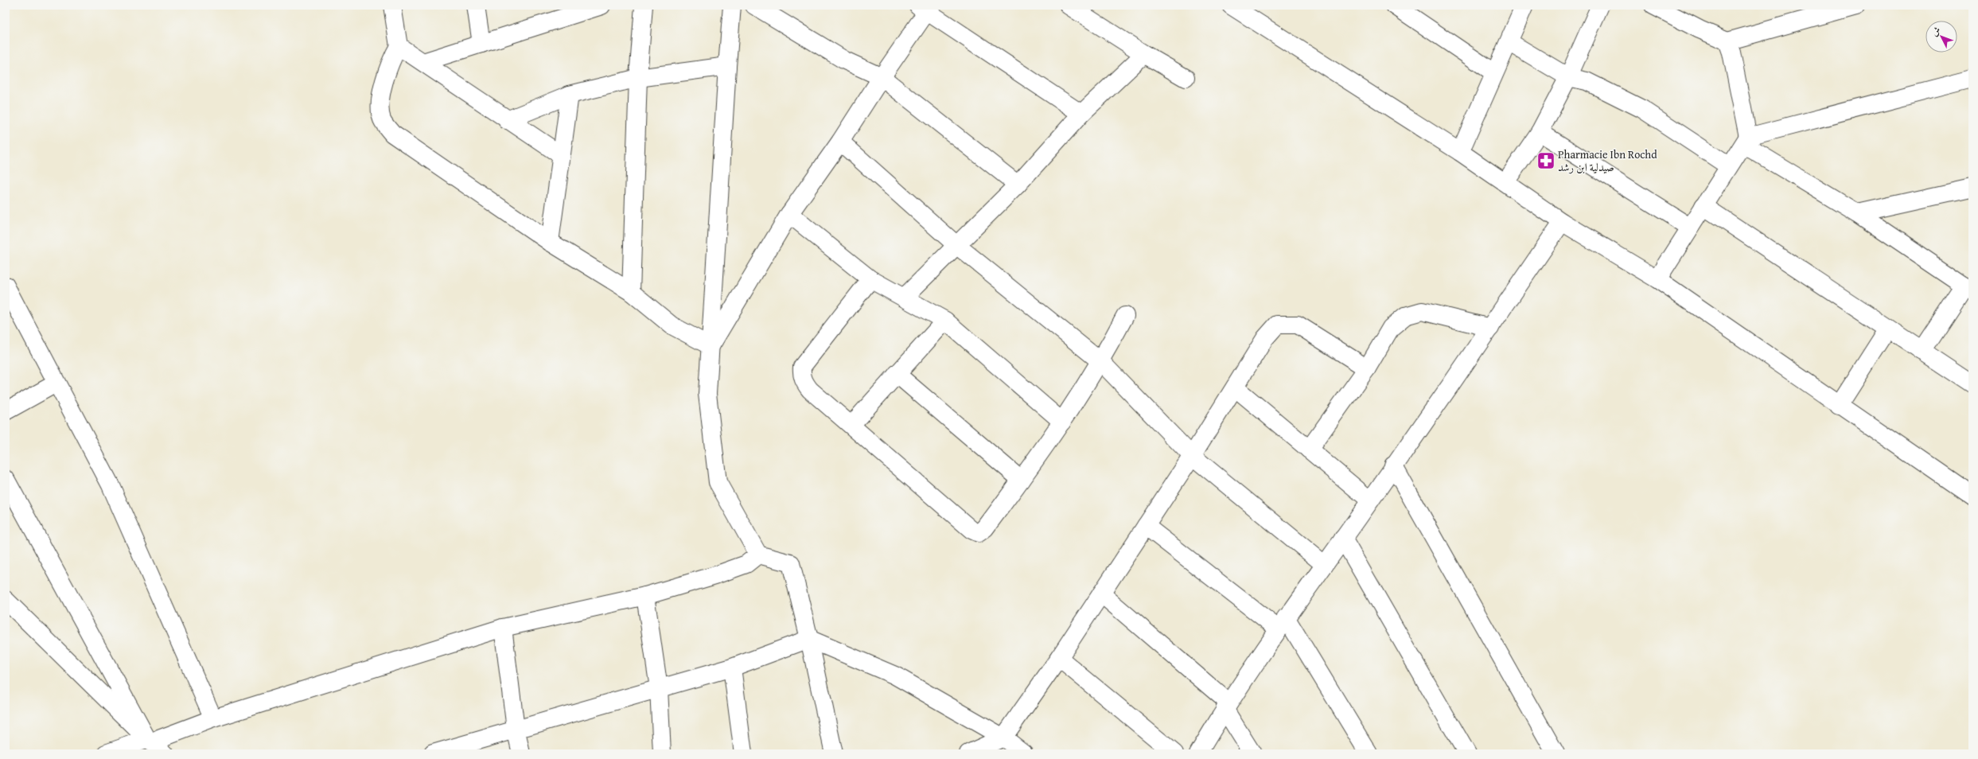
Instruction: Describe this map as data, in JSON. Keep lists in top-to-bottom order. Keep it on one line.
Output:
{"places":{"pharmacy":["Pharmacie Ibn Rochd صيدلية ابن رشد"]},"north":"top left"}
